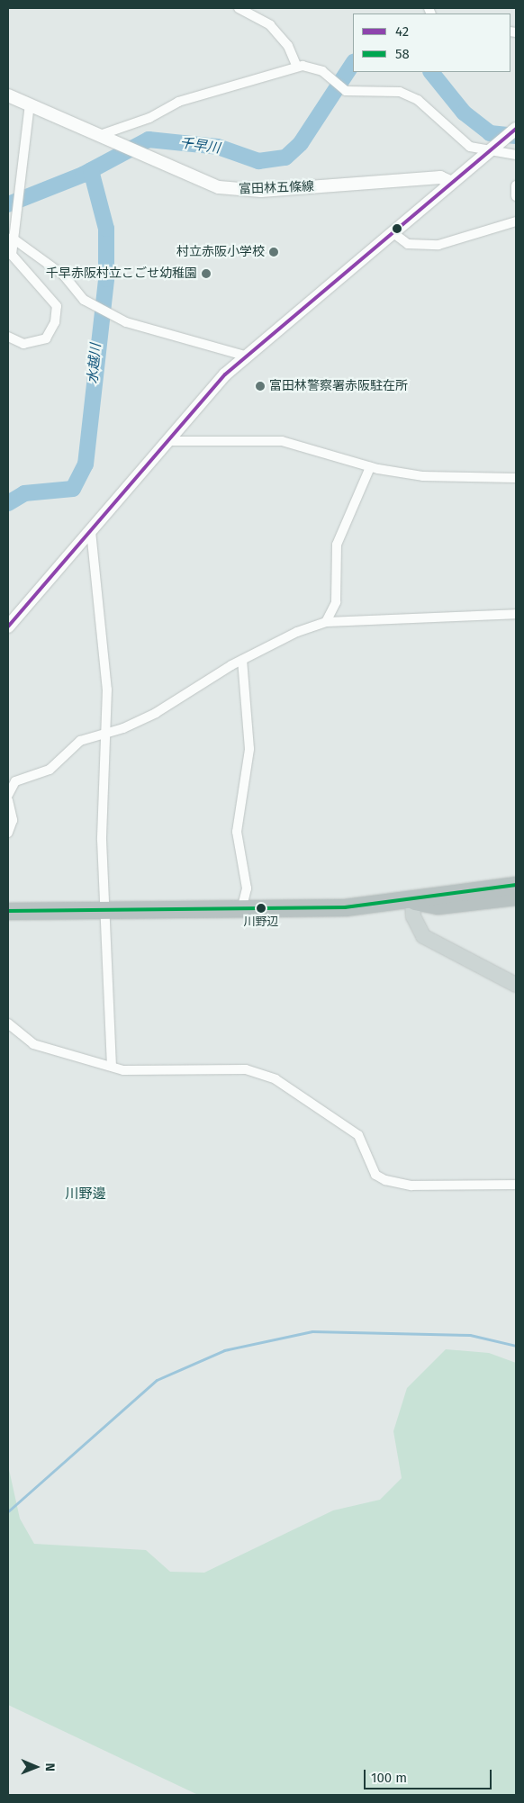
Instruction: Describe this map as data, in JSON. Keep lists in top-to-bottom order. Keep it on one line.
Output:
{"streets":{"street":["富田林五條線"]},"districts":["川野邊"],"water":["千早川","水越川"],"places":["村立赤阪小学校","千早赤阪村立こごせ幼稚園","富田林警察署赤阪駐在所","川野辺"],"lines":["transit line 42","transit line 58"],"legend":["42","58"],"scale_bar":"100 m","north":"right"}
